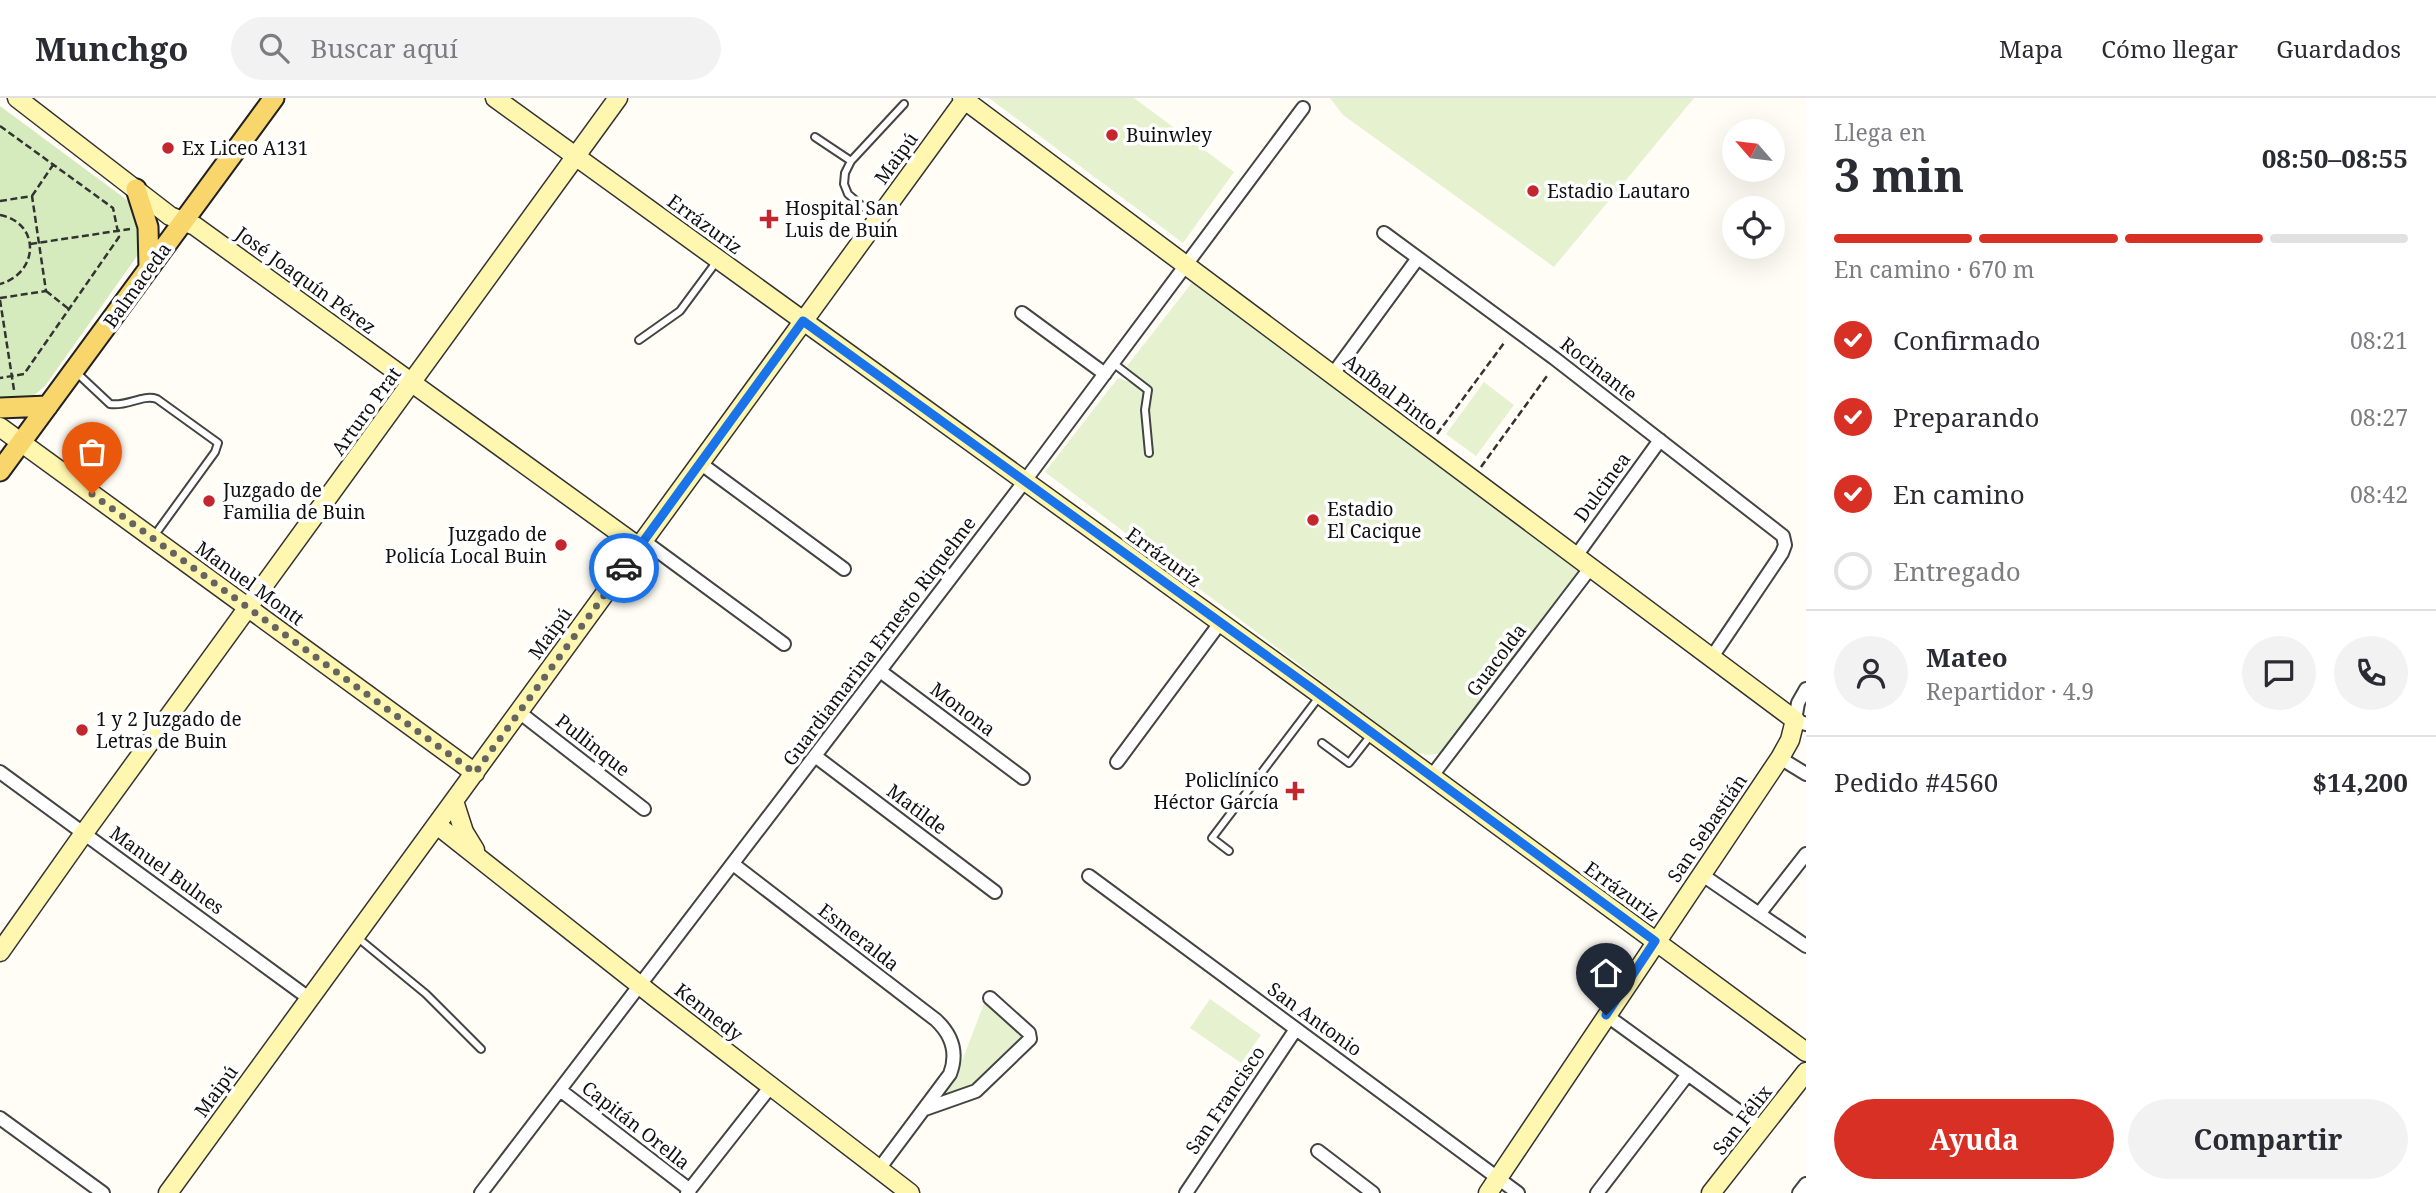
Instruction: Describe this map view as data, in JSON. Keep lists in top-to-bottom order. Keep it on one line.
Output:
{"streets":{"main road":["Balmaceda"],"street":["Maipú","Errázuriz","José Joaquín Pérez","Rocinante","Aníbal Pinto","Arturo Prat","Dulcinea","Manuel Montt","Guardiamarina Ernesto Riquelme","Guacolda","Monona","Pullinque","Matilde","San Sebastián","Manuel Bulnes","Esmeralda","Kennedy","San Antonio","San Francisco","San Félix","Capitán Orella"]},"crossings":[["Maipú","Errázuriz"],["Maipú","José Joaquín Pérez"],["Maipú","Aníbal Pinto"],["Maipú","Manuel Montt"],["Maipú","Pullinque"],["Maipú","Manuel Bulnes"],["Maipú","Kennedy"],["Errázuriz","Arturo Prat"],["Errázuriz","Guardiamarina Ernesto Riquelme"],["Errázuriz","Guacolda"],["Errázuriz","San Sebastián"],["José Joaquín Pérez","Balmaceda"],["José Joaquín Pérez","Arturo Prat"],["Balmaceda","Manuel Montt"],["Rocinante","Aníbal Pinto"],["Rocinante","Dulcinea"],["Aníbal Pinto","Dulcinea"],["Aníbal Pinto","Guardiamarina Ernesto Riquelme"],["Aníbal Pinto","Guacolda"],["Aníbal Pinto","San Sebastián"],["Arturo Prat","Manuel Montt"],["Arturo Prat","Manuel Bulnes"],["Guardiamarina Ernesto Riquelme","Monona"],["Guardiamarina Ernesto Riquelme","Matilde"],["Guardiamarina Ernesto Riquelme","Esmeralda"],["Guardiamarina Ernesto Riquelme","Kennedy"],["Guardiamarina Ernesto Riquelme","Capitán Orella"],["San Sebastián","San Antonio"],["San Antonio","San Francisco"]],"places":{"other":["Buinwley","Ex Liceo A131","Estadio Lautaro","Juzgado de Familia de Buin","Estadio El Cacique","Juzgado de Policía Local Buin","1 y 2 Juzgado de Letras de Buin"],"health":["Hospital San Luis de Buin","Policlínico Héctor García"]},"north":"top left","page":{"header":"Munchgo","search":"Buscar aquí","nav":["Mapa","Cómo llegar","Guardados"],"heading":["3 min","Llega en","08:50–08:55"],"panel":["Mateo","Repartidor · 4.9","Pedido #4560","$14,200"],"bar":"En camino · 670 m","list":[["Confirmado","08:21"],["Preparando","08:27"],["En camino","08:42"],"Entregado"],"buttons":["Ayuda","Compartir"]}}
